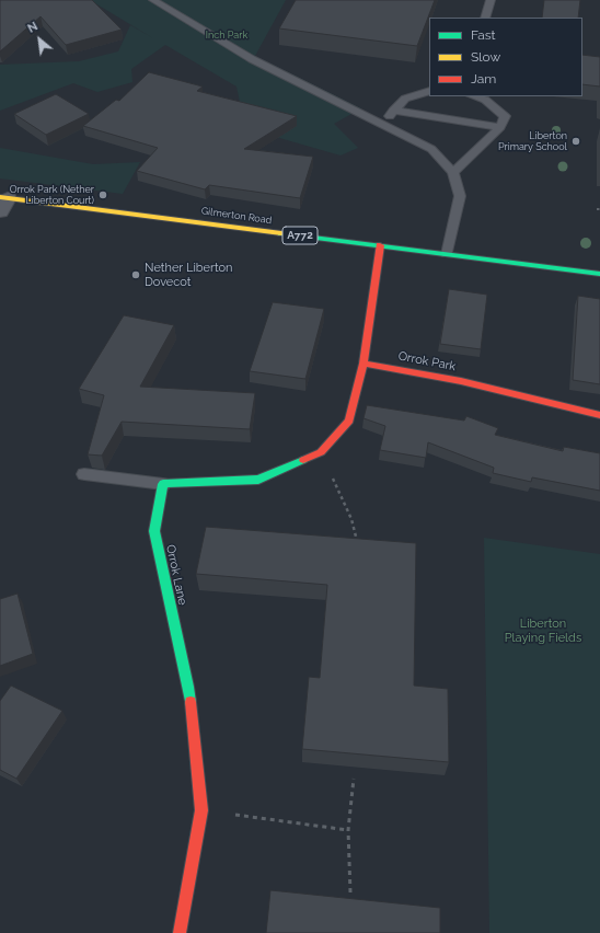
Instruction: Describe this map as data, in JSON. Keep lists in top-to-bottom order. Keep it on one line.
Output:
{"streets":{"street":["Gilmerton Road","A772","Orrok Park","Orrok Lane"]},"parks":["Inch Park","Liberton Playing Fields"],"places":["Liberton Primary School","Orrok Park (Nether Liberton Court)","Nether Liberton Dovecot"],"legend":["Fast","Slow","Jam"],"north":"top left"}
